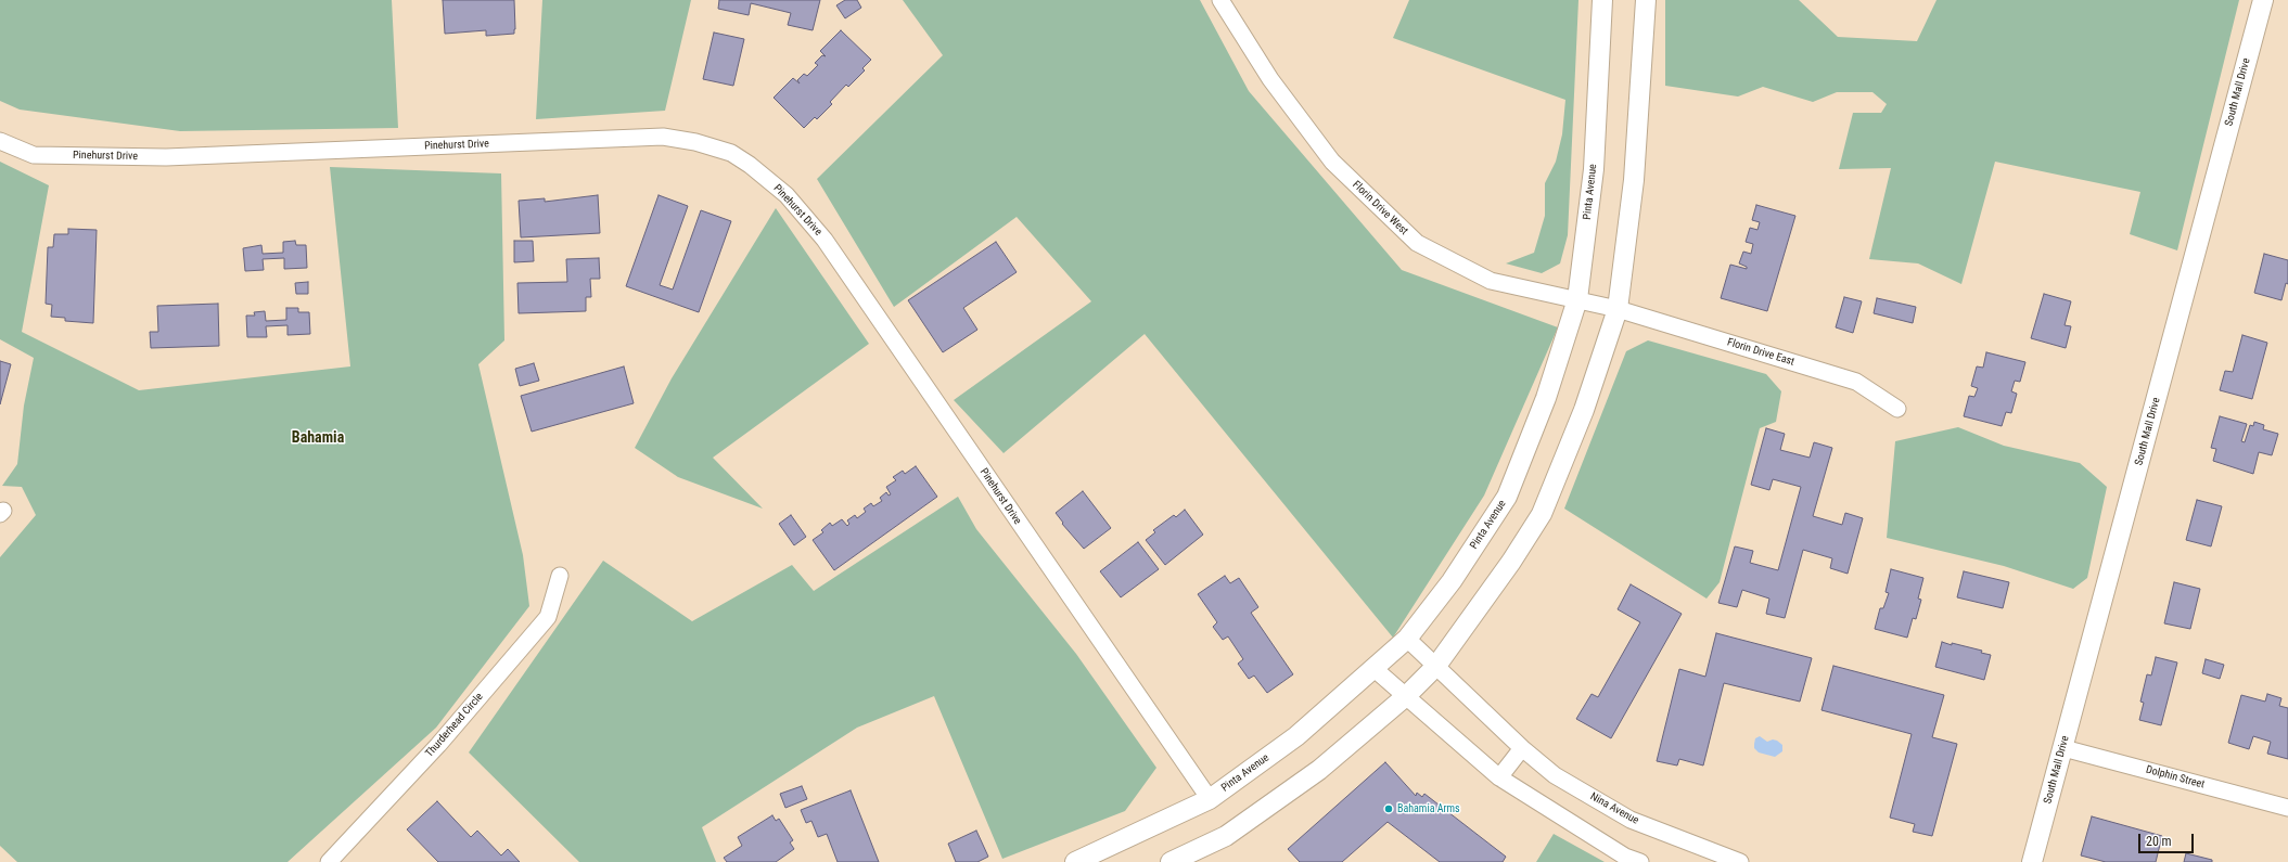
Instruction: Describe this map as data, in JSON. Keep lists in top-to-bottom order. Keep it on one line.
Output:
{"streets":{"street":["South Mall Drive","Pinehurst Drive","Pinta Avenue","Florin Drive West","Florin Drive East","Thurderhead Circle","Dolphin Street","Nina Avenue"]},"crossings":[["South Mall Drive","Dolphin Street"],["Pinehurst Drive","Pinta Avenue"],["Pinta Avenue","Florin Drive West"],["Pinta Avenue","Nina Avenue"],["Florin Drive West","Florin Drive East"]],"districts":["Bahamia"],"places":["Bahamia Arms"],"scale_bar":"20 m"}
